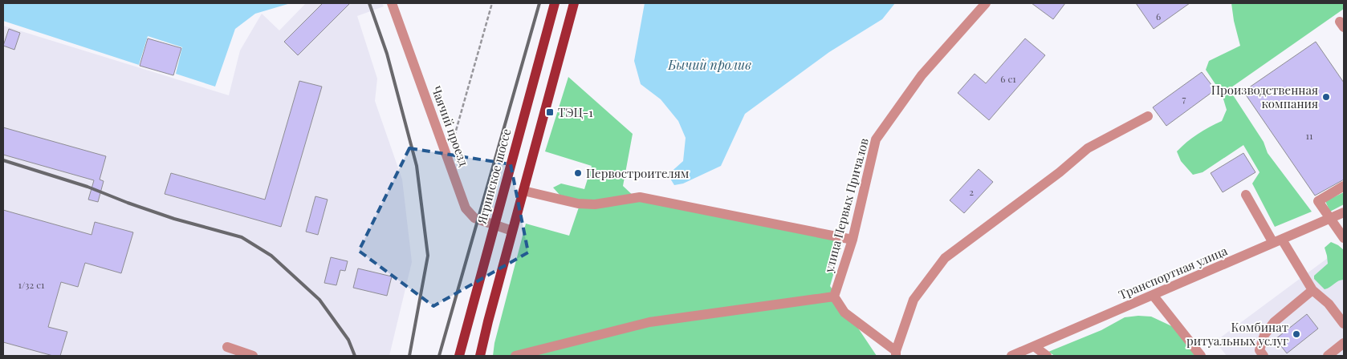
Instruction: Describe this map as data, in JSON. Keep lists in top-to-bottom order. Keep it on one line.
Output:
{"streets":{"main road":["Ягринское шоссе"],"street":["Чаячий проезд","улица Первых Причалов","Транспортная улица"]},"crossings":[["Чаячий проезд","Ягринское шоссе"]],"water":["Бычий пролив"],"places":{"other":["Производственная компания","Первостроителям","Комбинат ритуальных услуг"],"transit":["ТЭЦ-1"]},"house_numbers":["6","6 с1","7","11","2","1/32 с1"]}
